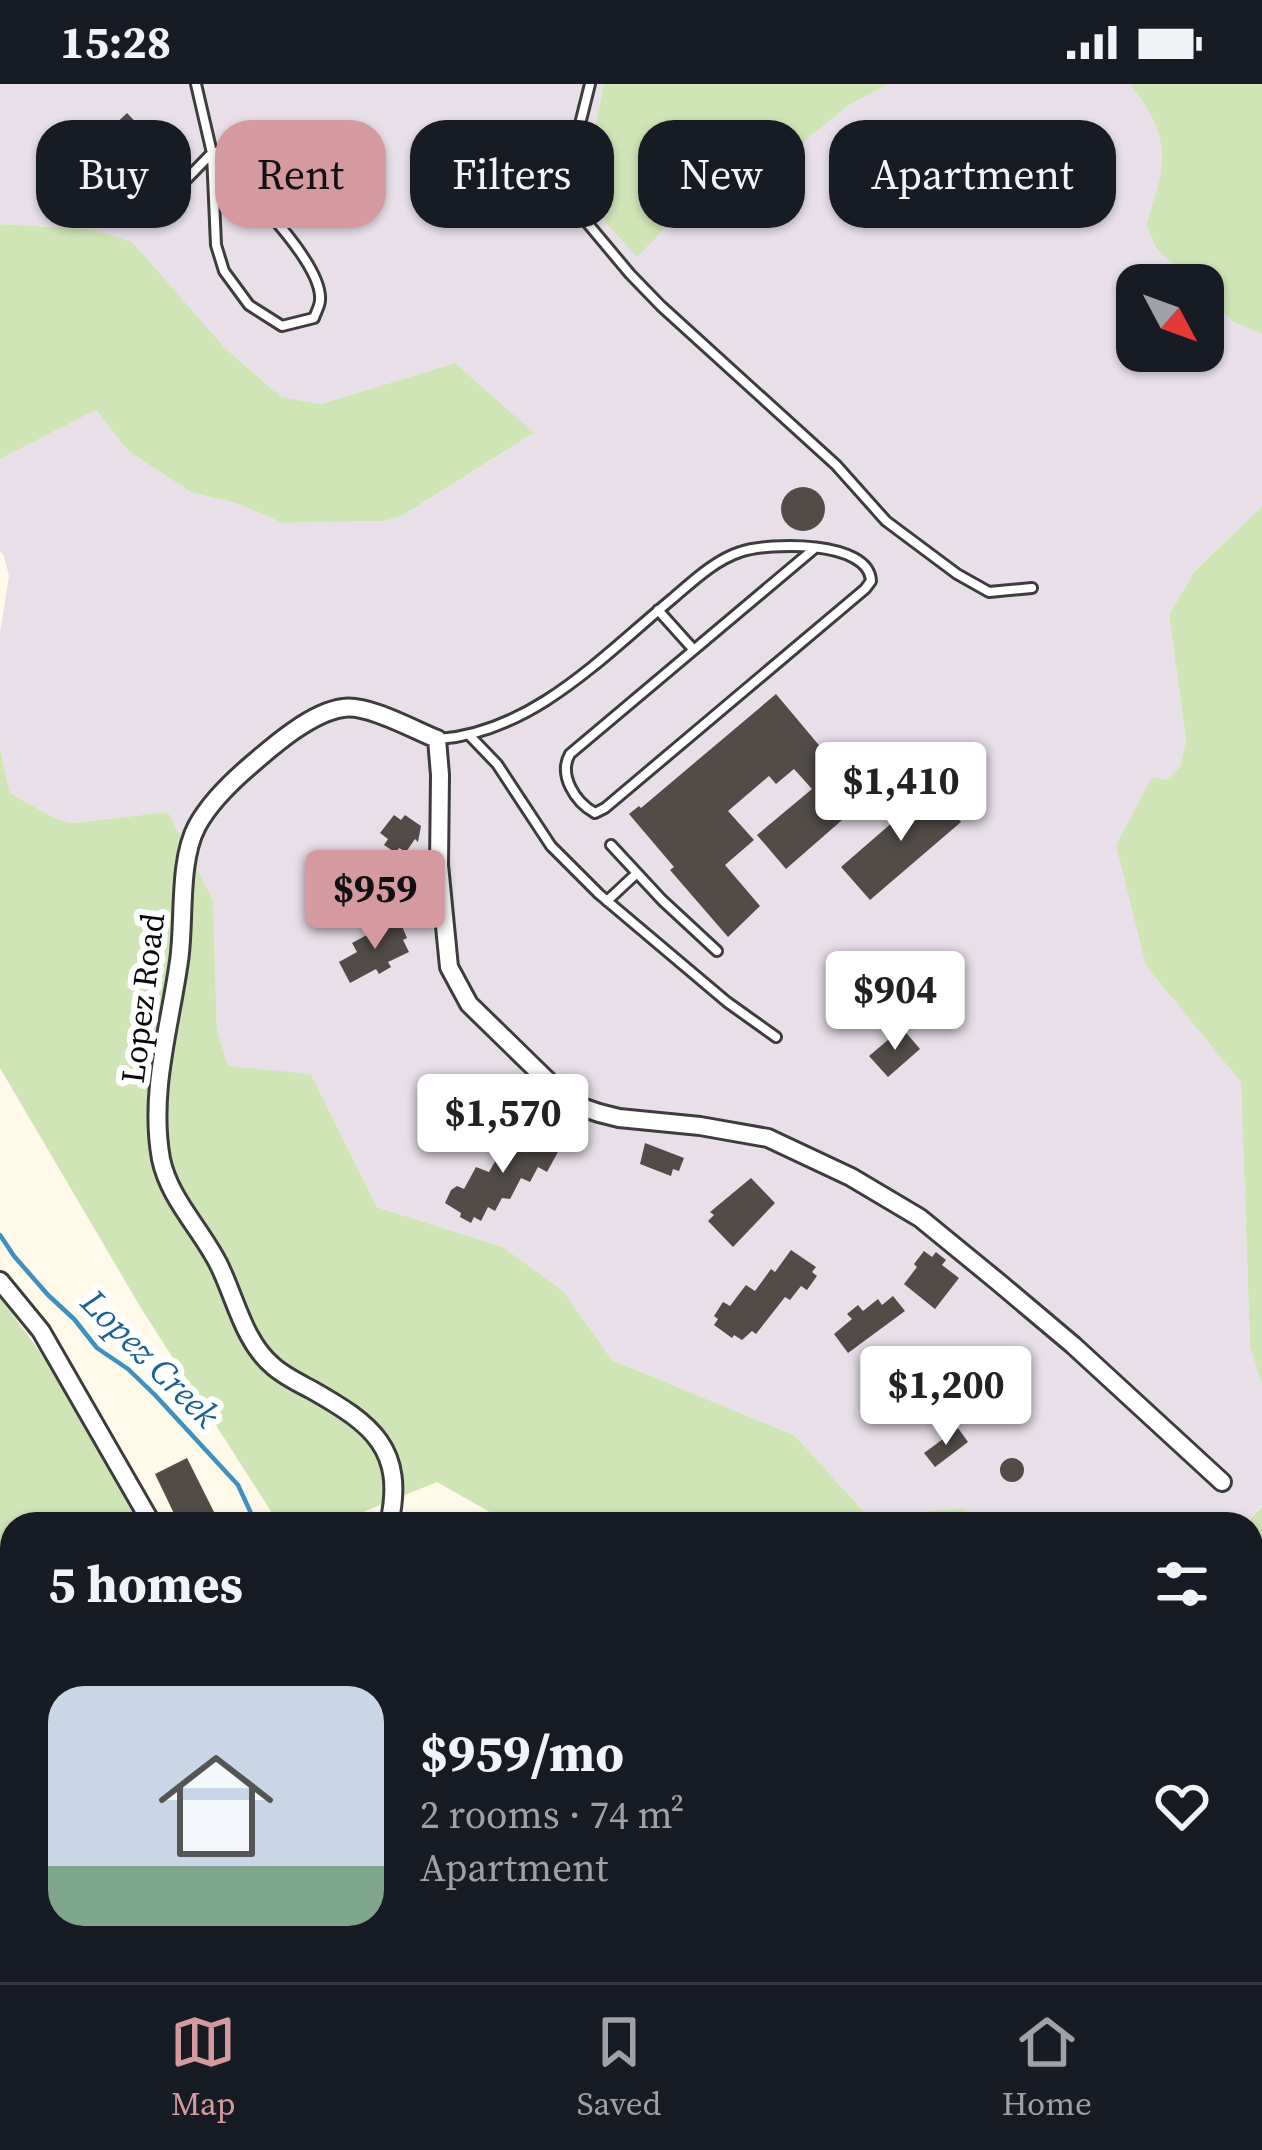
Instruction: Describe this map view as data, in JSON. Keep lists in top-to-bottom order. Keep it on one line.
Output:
{"streets":{"street":["Lopez Road"]},"water":["Lopez Creek"],"north":"bottom right","page":{"status":"15:28","chip":["Buy","Rent","Filters","New","Apartment"],"price":["$1,410","$959","$904","$1,570","$1,200"],"heading":"5 homes","list":[{"name":"$959/mo","note":"2 rooms · 74 m² · Apartment"}],"tabs":["Map","Saved","Home"]}}
